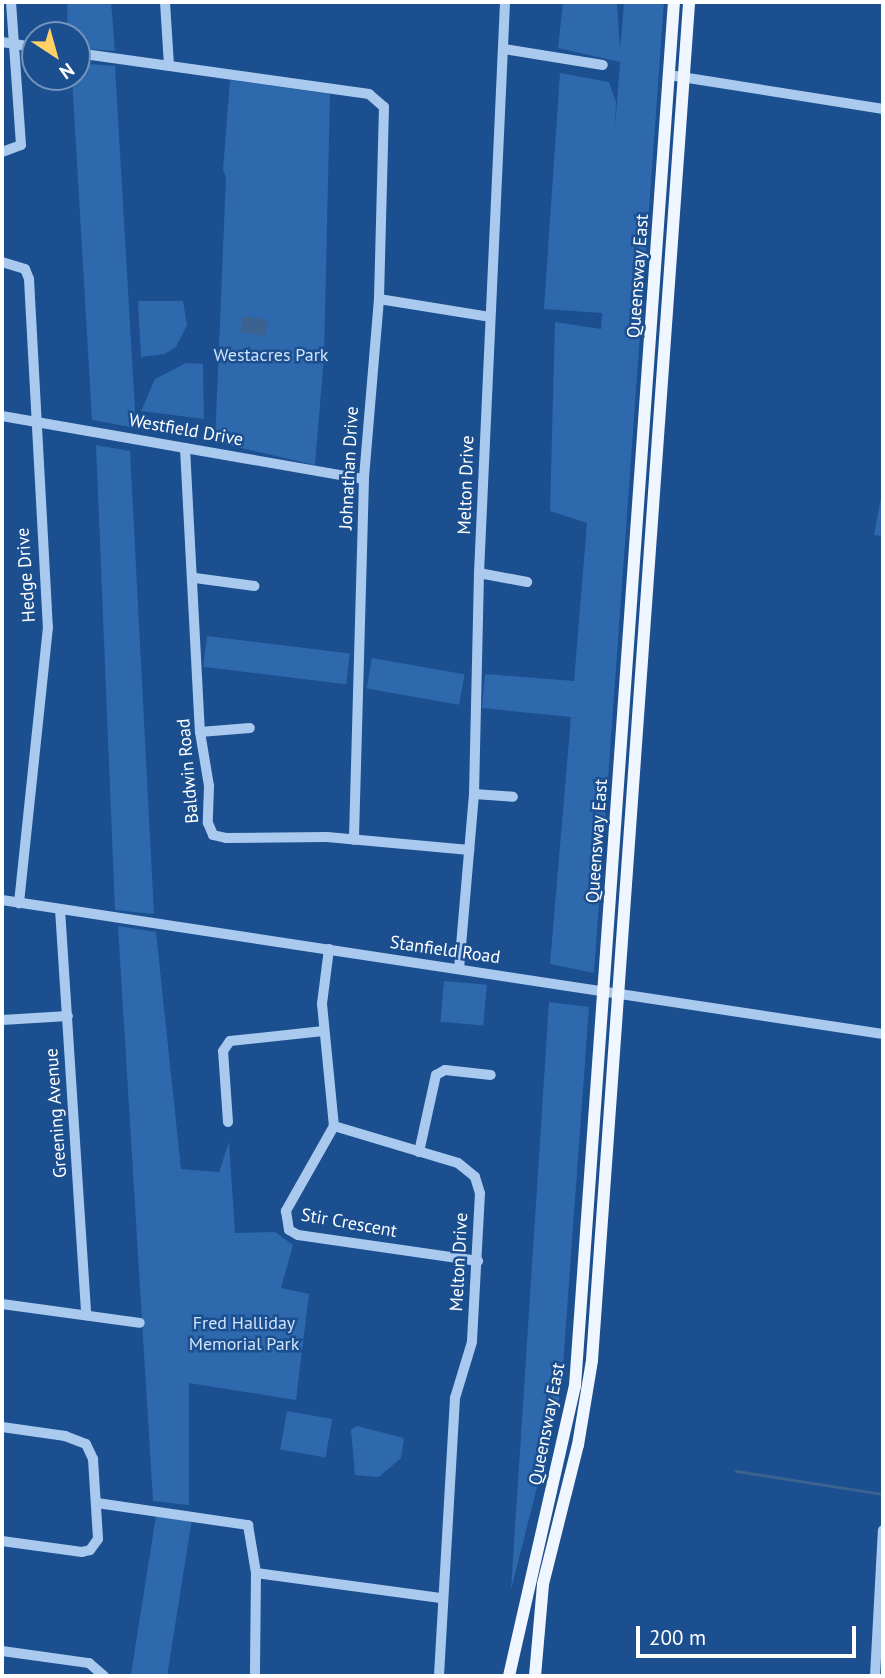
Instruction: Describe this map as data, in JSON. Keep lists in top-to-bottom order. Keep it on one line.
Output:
{"streets":{"main road":["Queensway East"],"street":["Westfield Drive","Johnathan Drive","Melton Drive","Hedge Drive","Baldwin Road","Stanfield Road","Greening Avenue","Stir Crescent"]},"crossings":[["Queensway East","Stanfield Road"],["Westfield Drive","Johnathan Drive"],["Westfield Drive","Hedge Drive"],["Westfield Drive","Baldwin Road"],["Johnathan Drive","Baldwin Road"],["Melton Drive","Baldwin Road"],["Melton Drive","Stanfield Road"],["Melton Drive","Stir Crescent"],["Hedge Drive","Stanfield Road"],["Stanfield Road","Greening Avenue"]],"parks":["Westacres Park","Fred Halliday Memorial Park"],"scale_bar":"200 m","north":"bottom right"}
